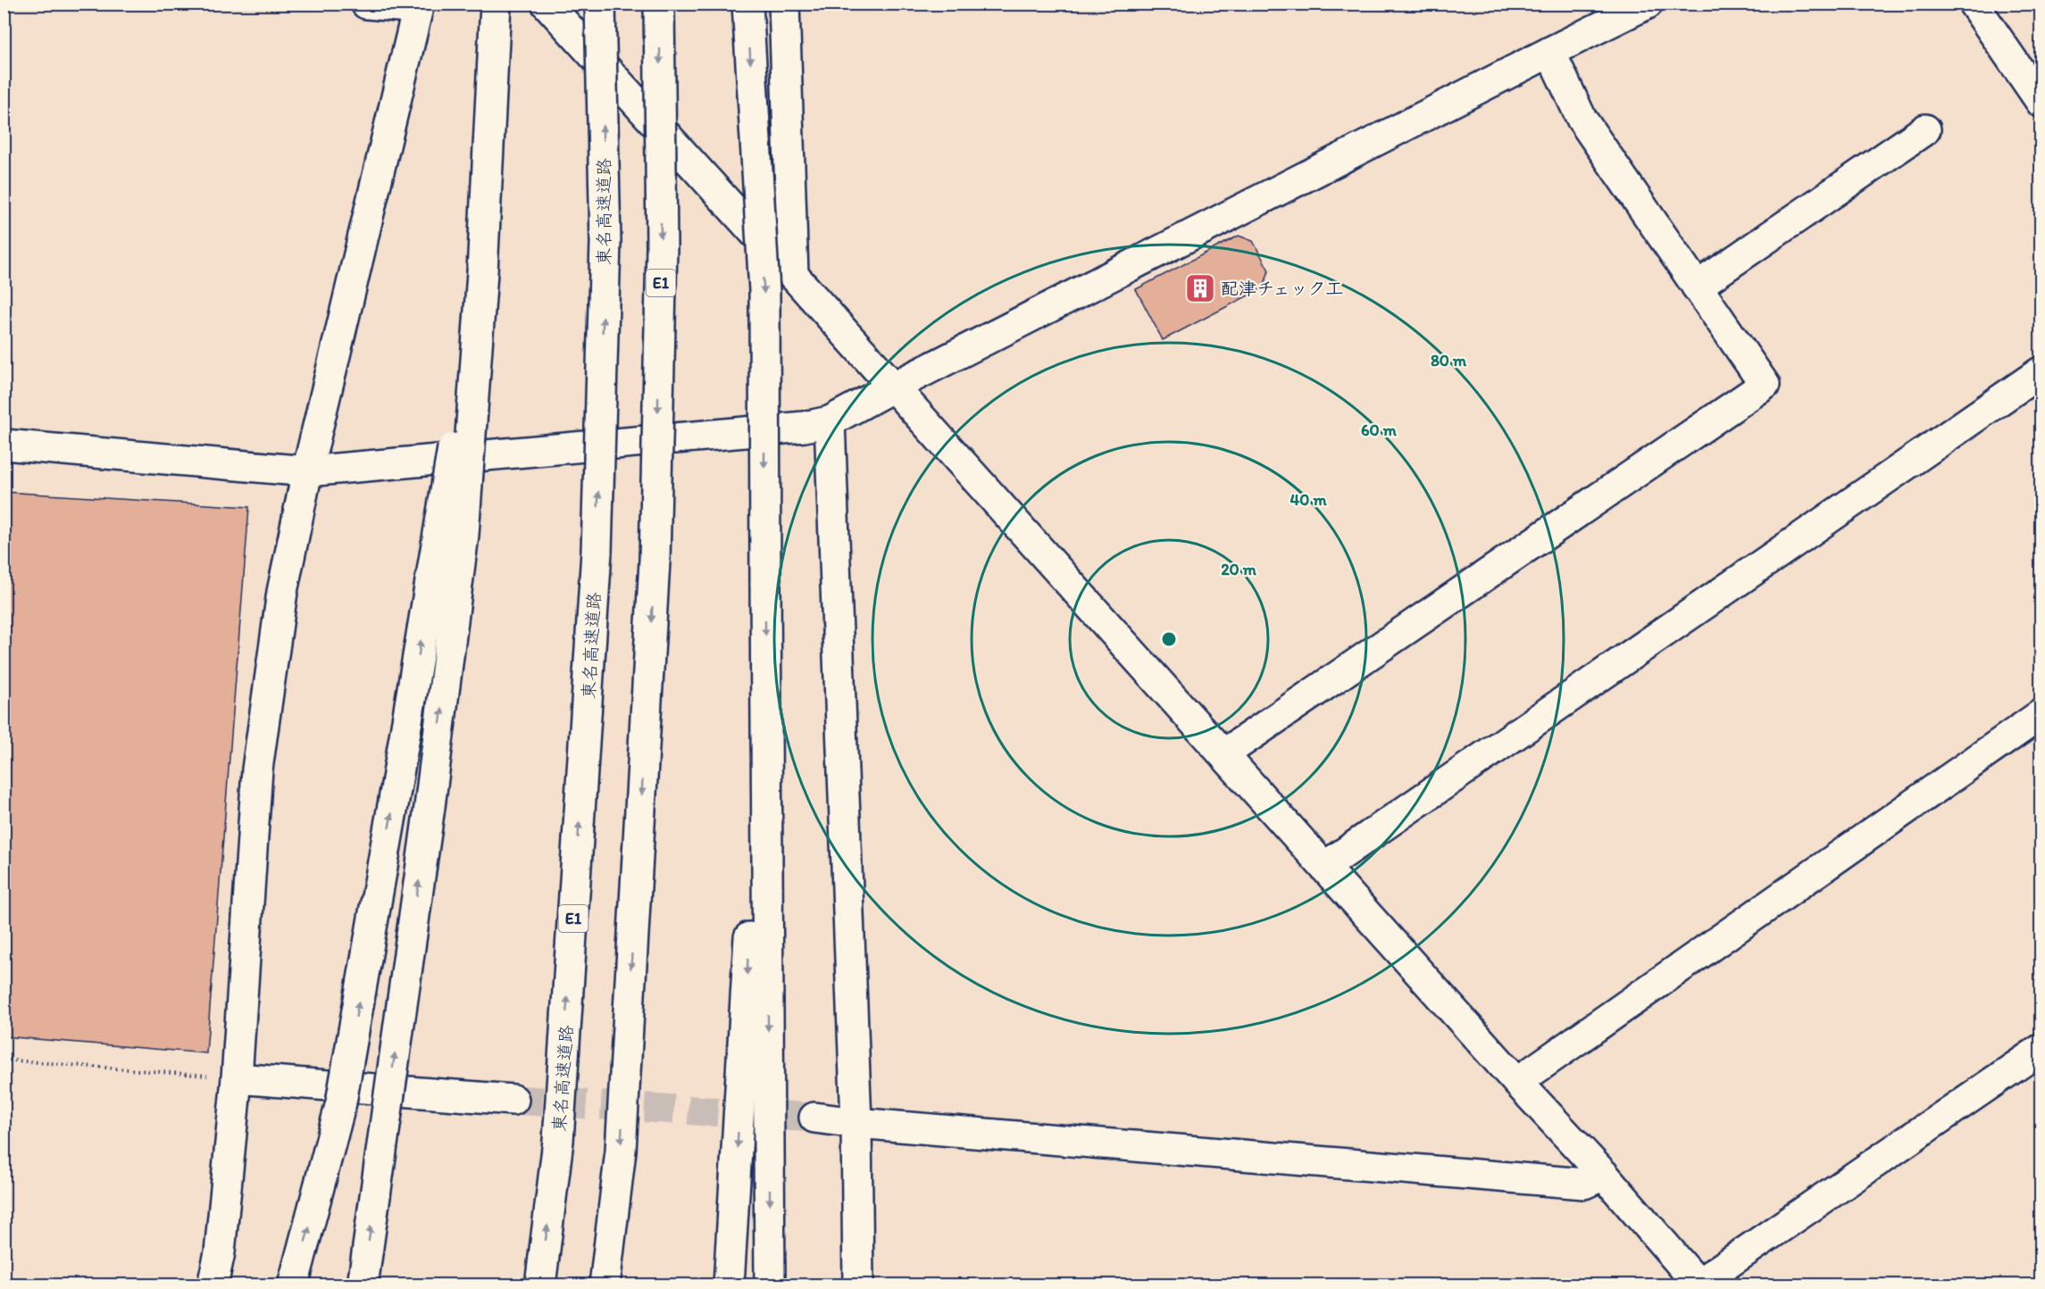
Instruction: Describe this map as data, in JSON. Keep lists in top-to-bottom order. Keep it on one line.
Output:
{"streets":{"main road":["東名高速道路","E1"]},"places":{"building":["配津チェック工"]},"rings":["80 m","60 m","40 m","20 m"]}
